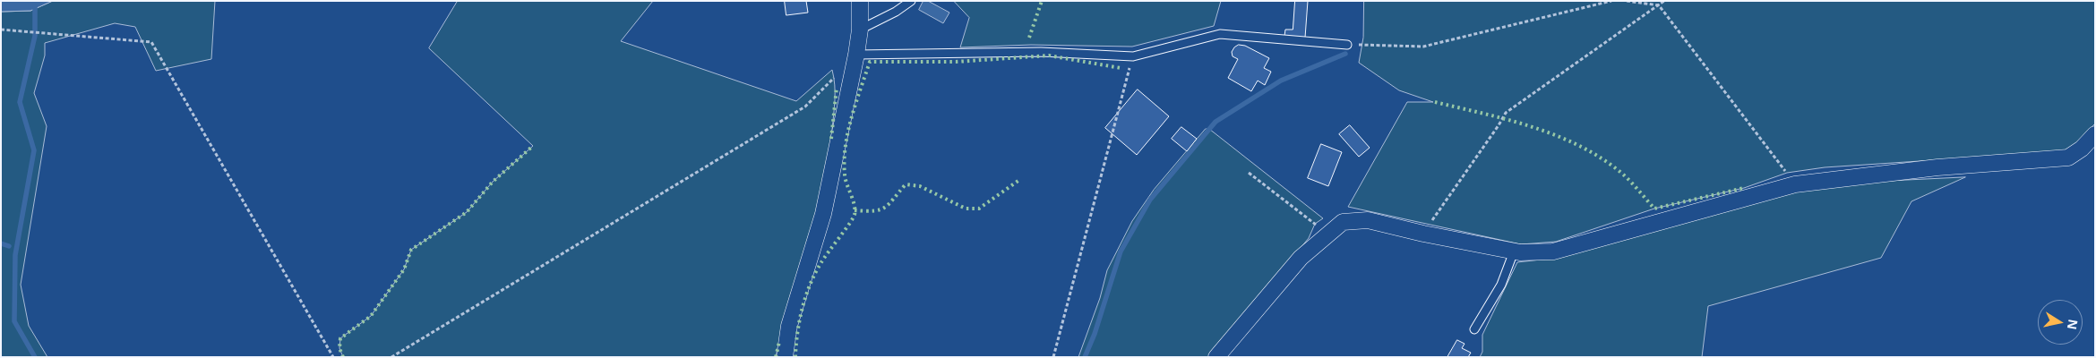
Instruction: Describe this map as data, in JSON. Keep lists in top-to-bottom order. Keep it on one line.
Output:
{"north":"right"}
